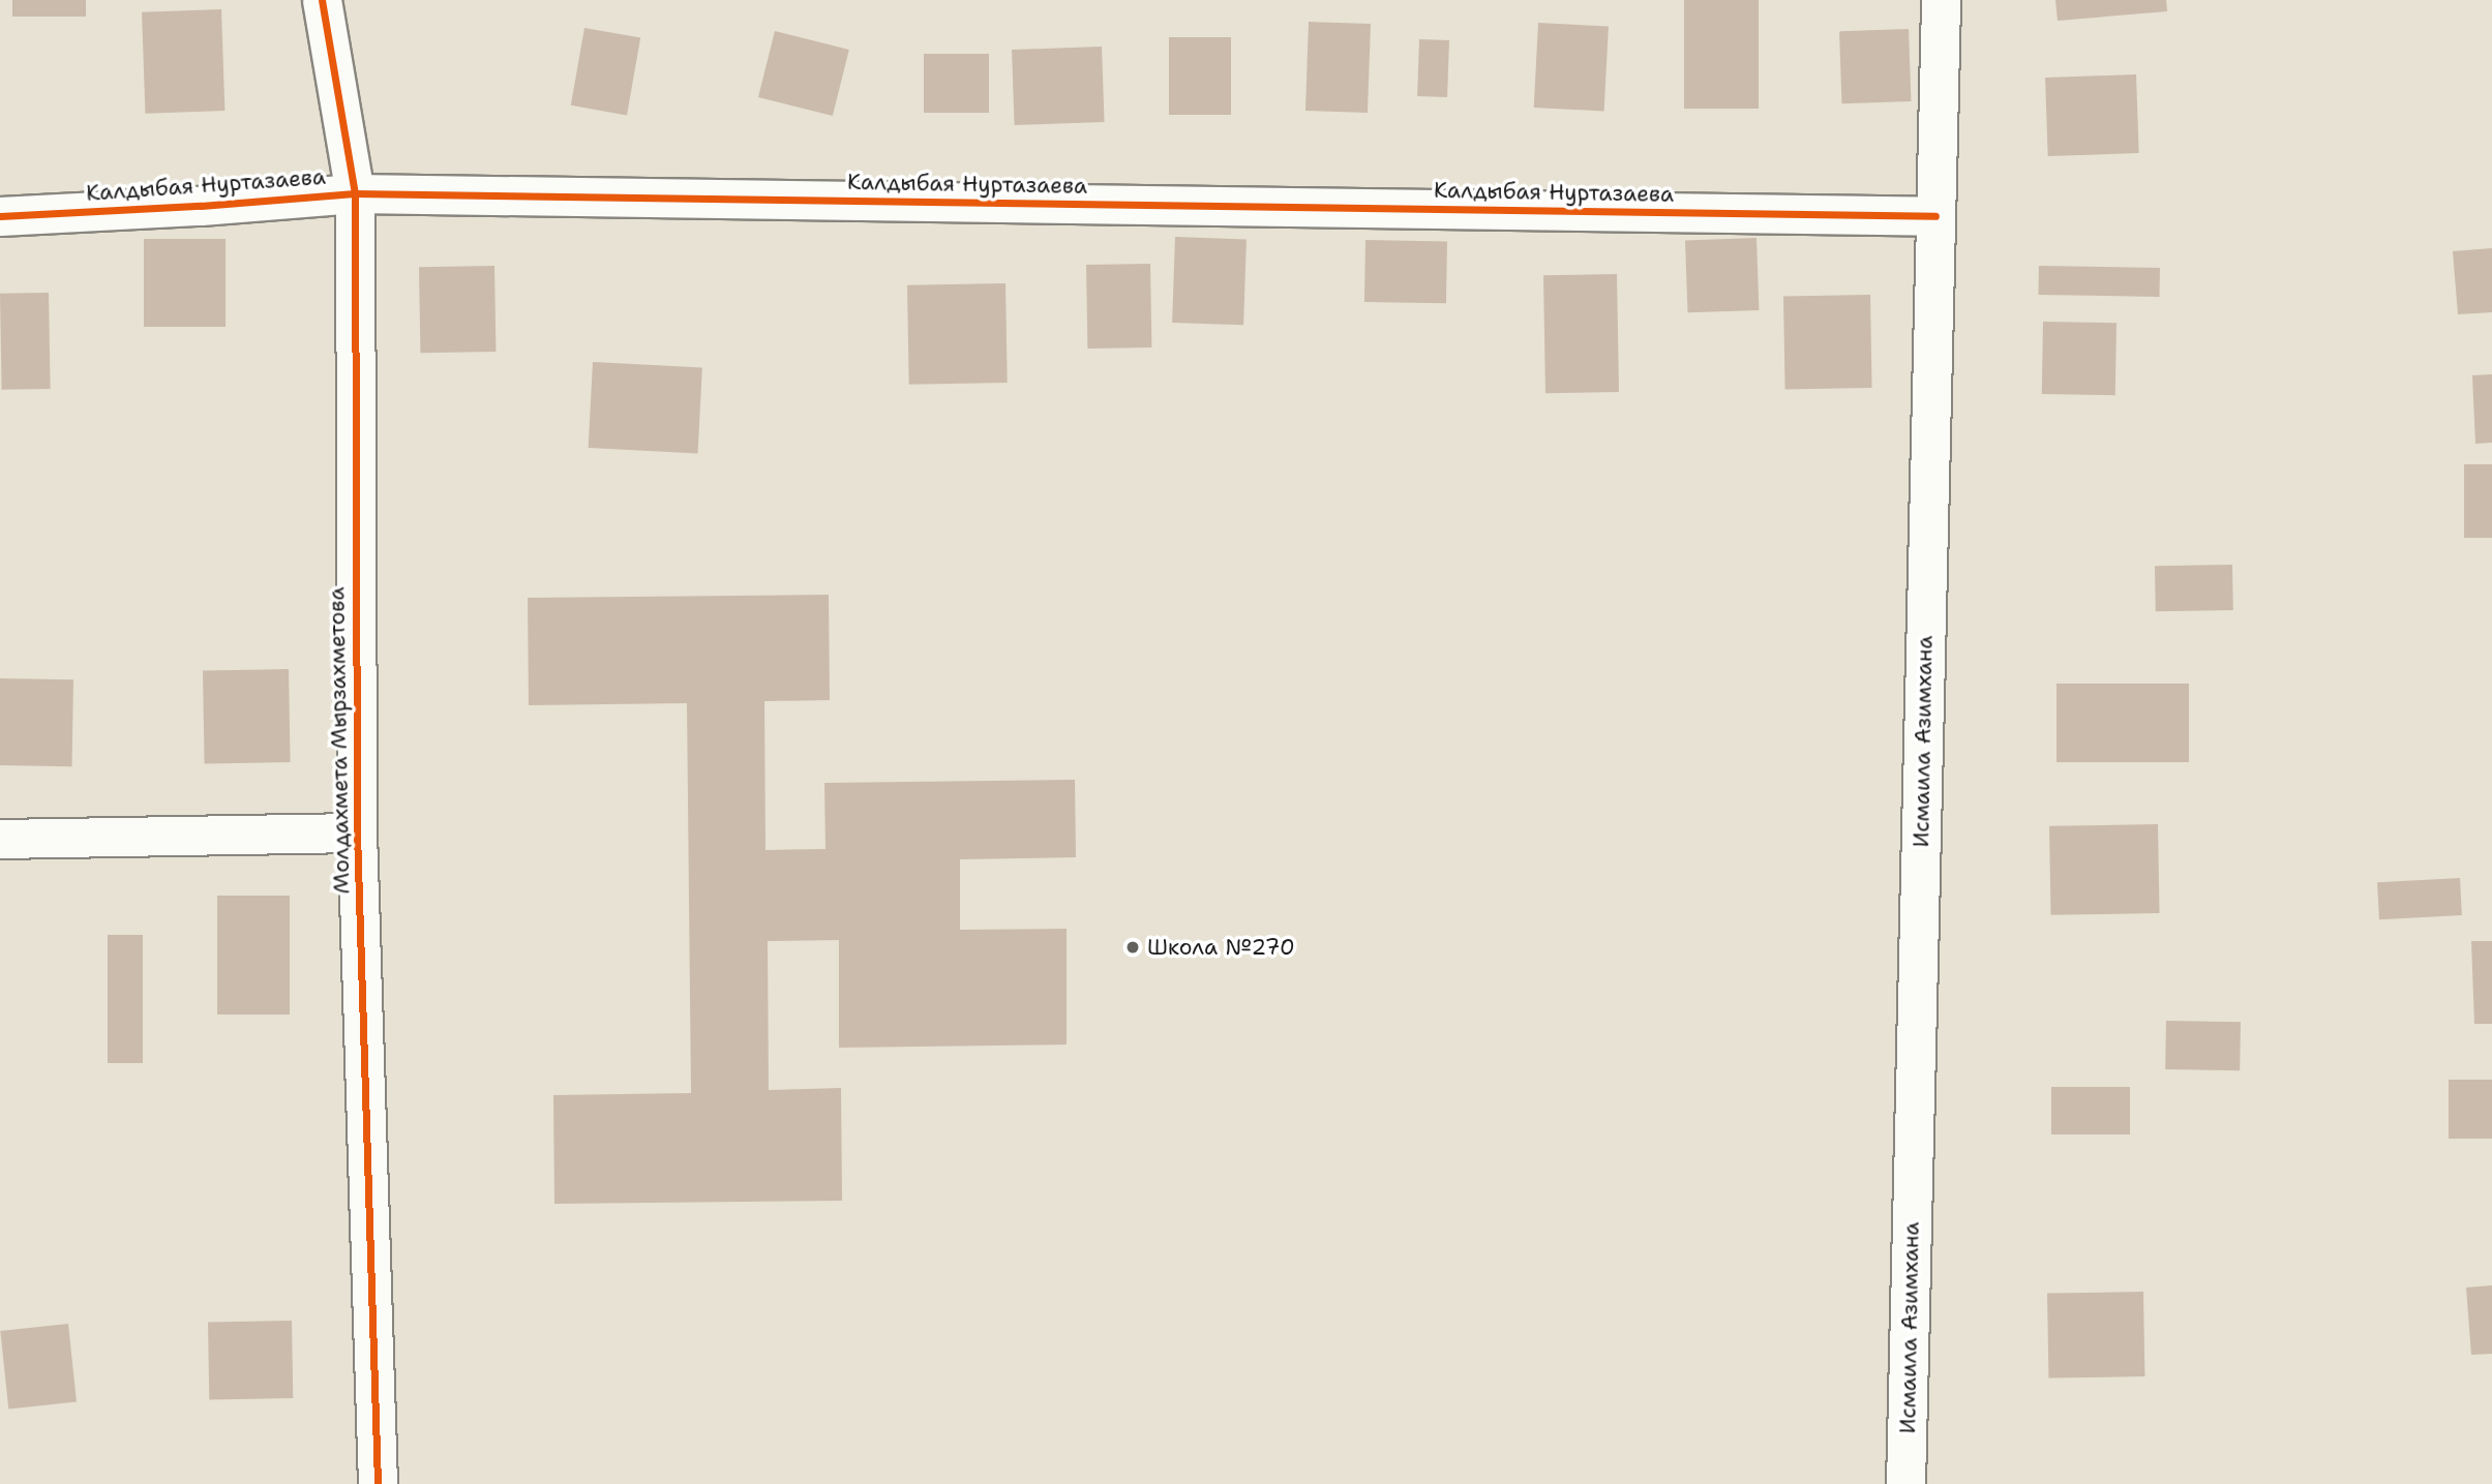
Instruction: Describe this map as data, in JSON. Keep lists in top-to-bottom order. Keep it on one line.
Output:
{"streets":{"street":["Калдыбая Нуртазаева","Молдахмета Мырзахметова","Исмаила Азимхана"]},"crossings":[["Калдыбая Нуртазаева","Молдахмета Мырзахметова"],["Калдыбая Нуртазаева","Исмаила Азимхана"]],"places":["Школа №270"]}
